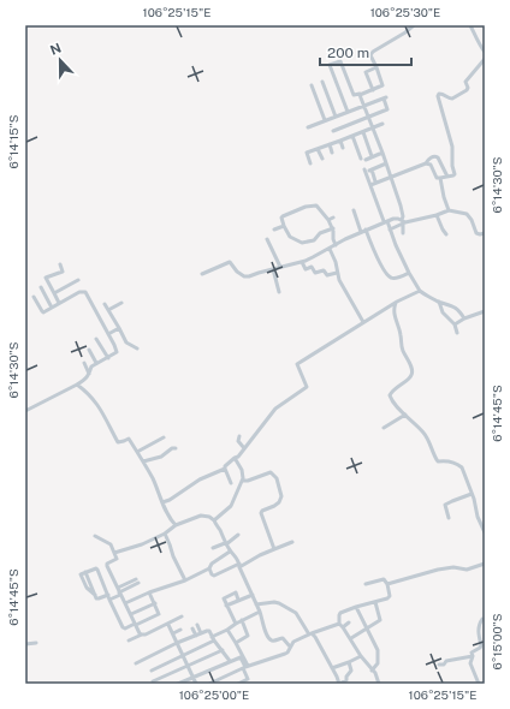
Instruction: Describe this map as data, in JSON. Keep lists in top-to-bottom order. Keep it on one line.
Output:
{"scale_bar":"200 m","north":"top","coordinates":["106°25'15\"E","106°25'30\"E","6°14'15\"S","6°14'30\"S","6°14'45\"S","6°15'00\"S","106°25'00\"E"]}
